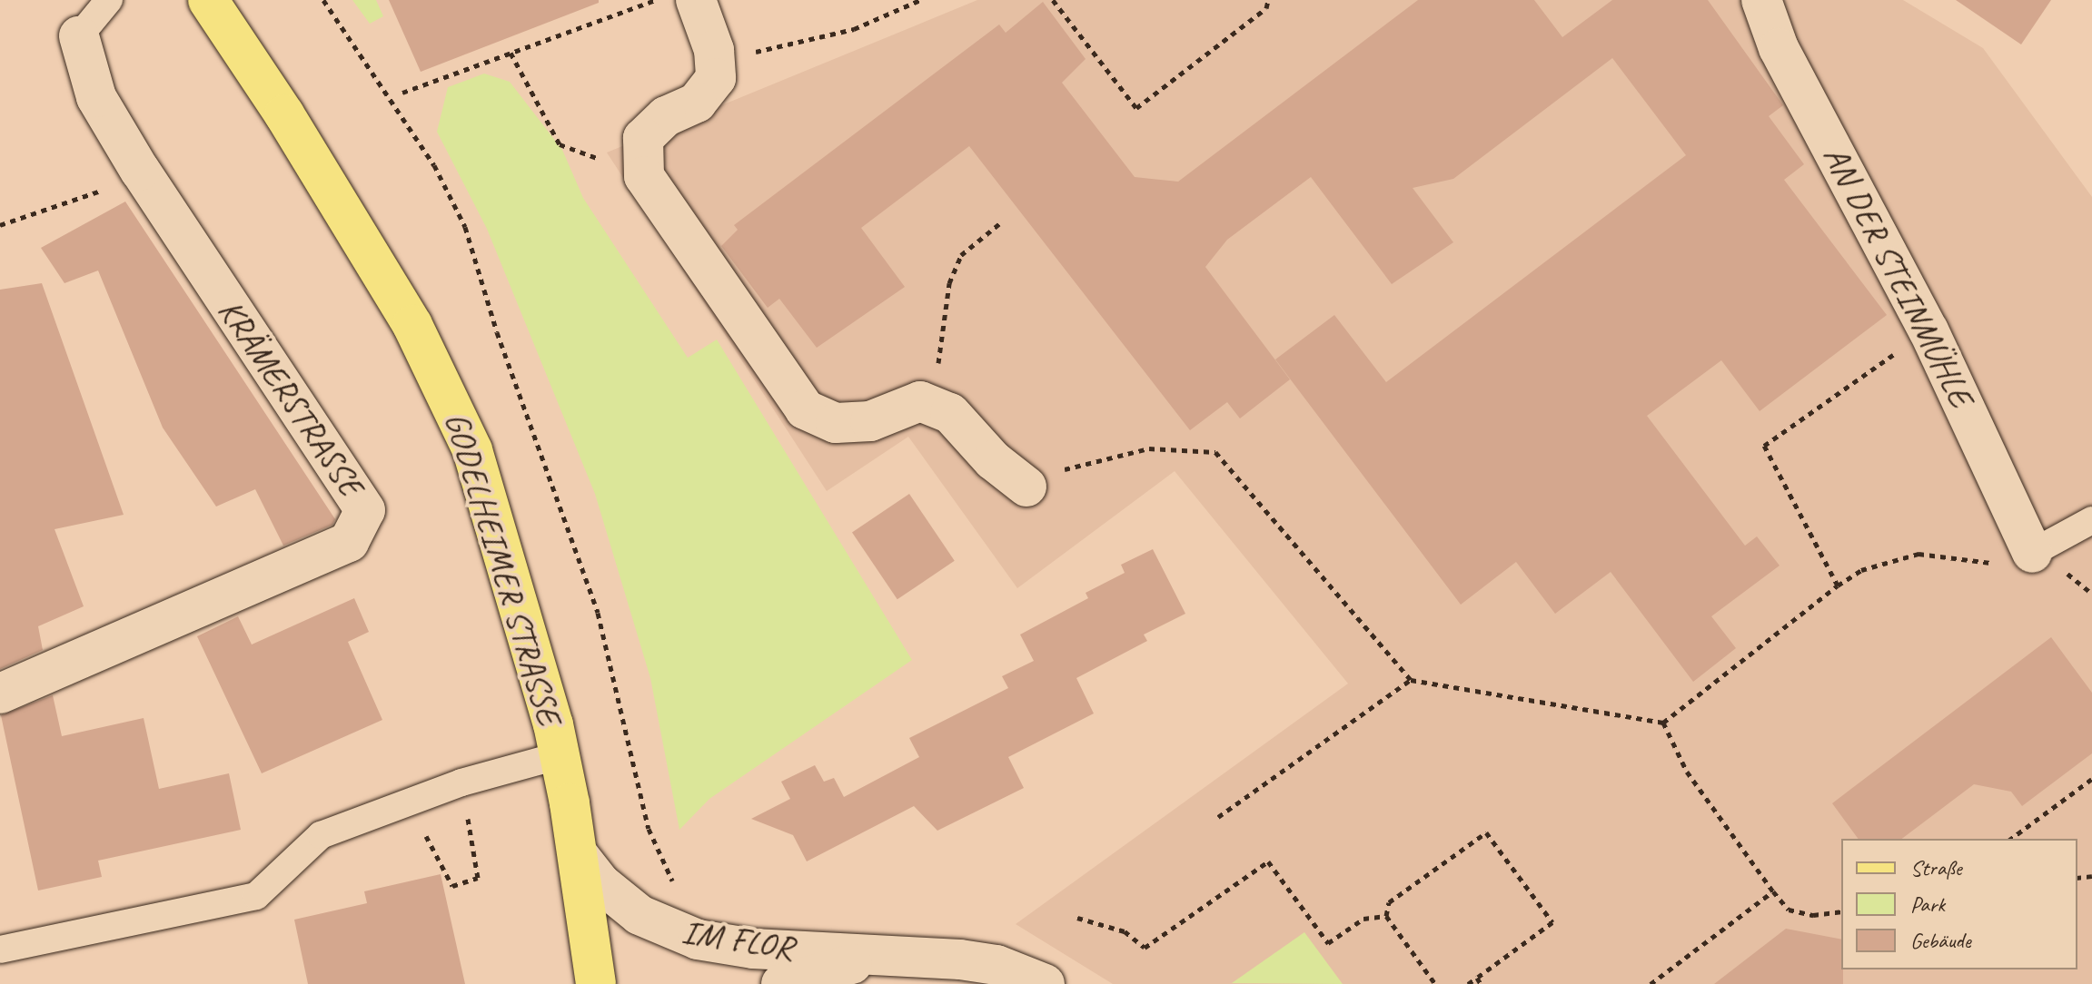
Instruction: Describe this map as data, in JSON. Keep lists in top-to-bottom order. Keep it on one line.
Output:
{"streets":{"main road":["GODELHEIMER STRASSE"],"street":["AN DER STEINMÜHLE","KRÄMERSTRASSE","IM FLOR"]},"crossings":[["GODELHEIMER STRASSE","IM FLOR"]],"legend":["Straße","Park","Gebäude"]}
